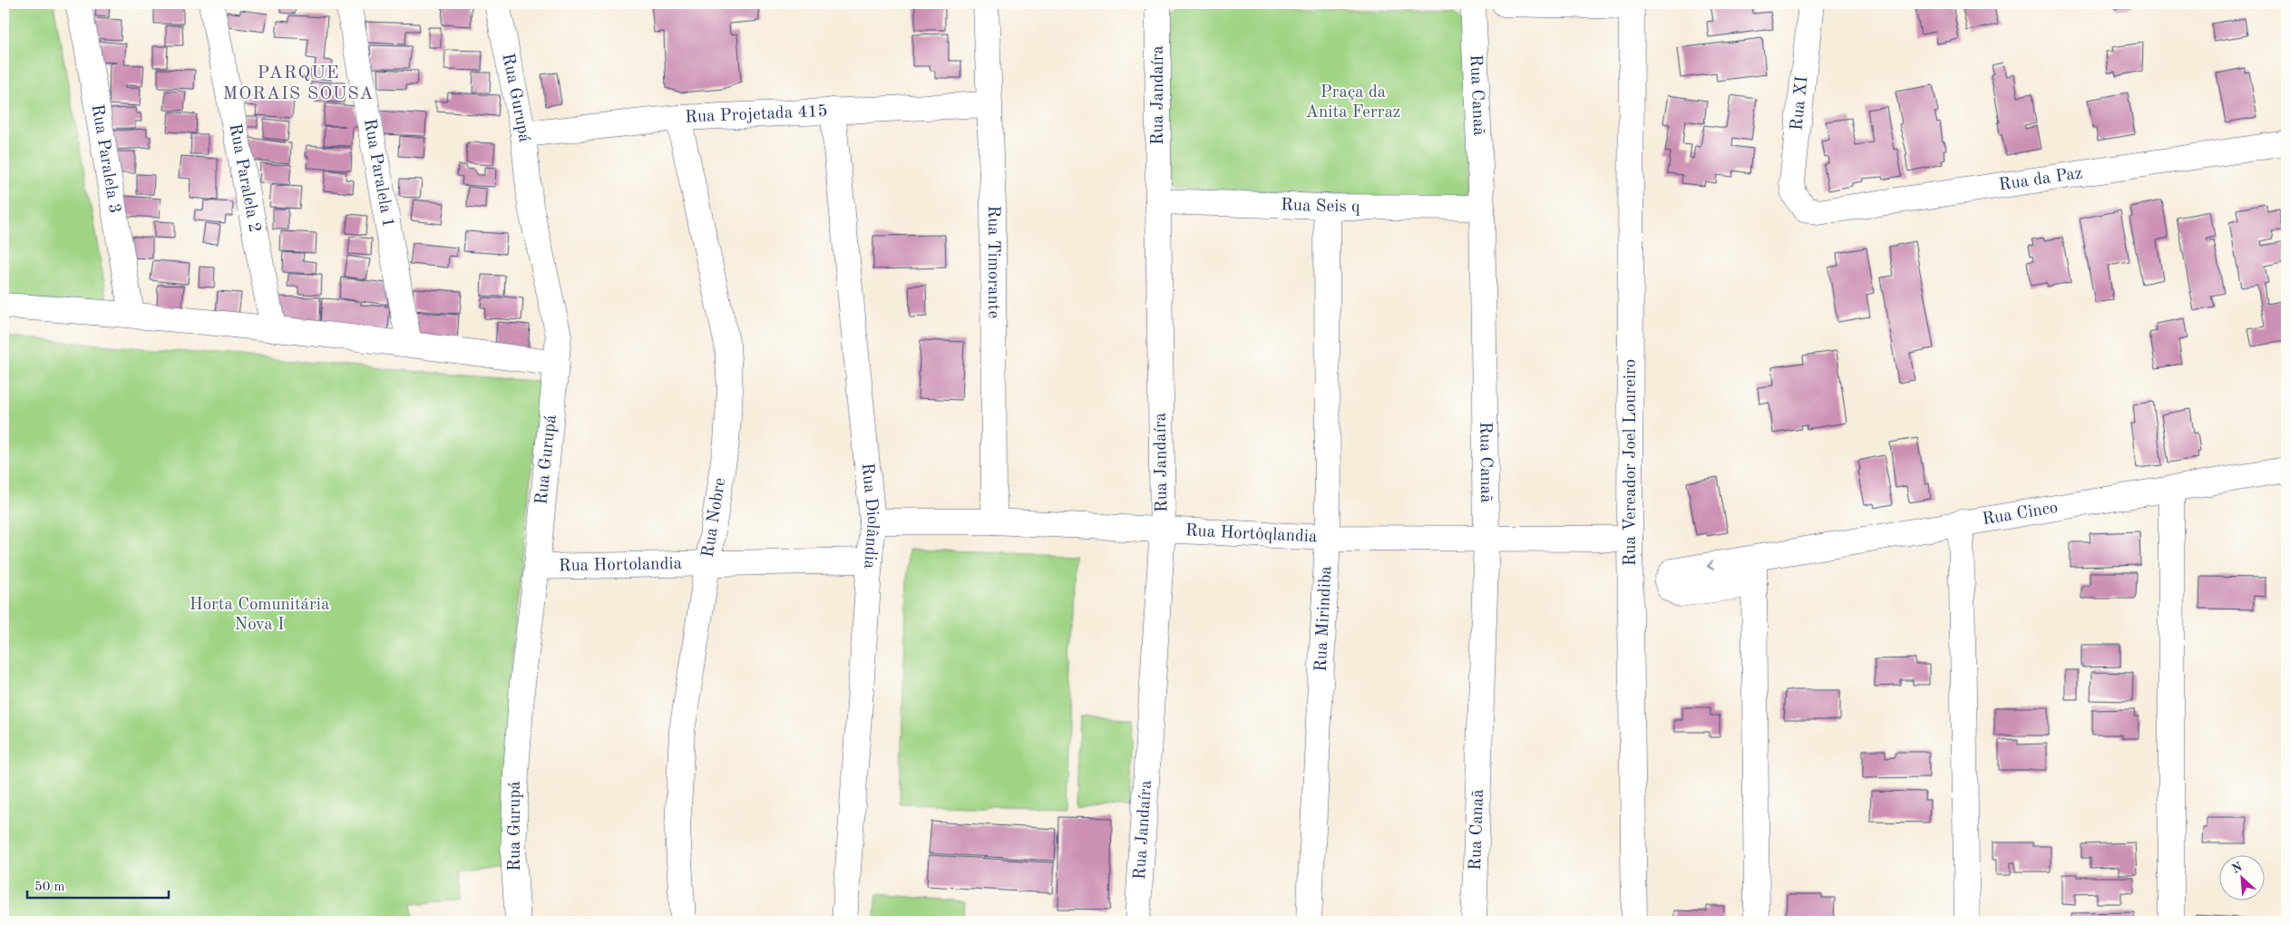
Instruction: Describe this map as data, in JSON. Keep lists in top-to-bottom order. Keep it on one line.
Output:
{"streets":{"street":["Rua Jandaíra","Rua Canaã","Rua Gurupá","Rua XI","Rua Projetada 415","Rua Paralela 3","Rua Paralela 1","Rua Paralela 2","Rua da Paz","Rua Seis q","Rua Timorante","Rua Vereador Joel Loureiro","Rua Cinco","Rua Diolândia","Rua Nobre","Rua Hortôqlandia","Rua Hortolandia","Rua Mirindiba"]},"crossings":[["Rua Jandaíra","Rua Seis q"],["Rua Jandaíra","Rua Hortôqlandia"],["Rua Canaã","Rua Seis q"],["Rua Canaã","Rua Hortôqlandia"],["Rua Gurupá","Rua Projetada 415"],["Rua Gurupá","Rua Hortolandia"],["Rua XI","Rua da Paz"],["Rua Projetada 415","Rua Timorante"],["Rua Projetada 415","Rua Diolândia"],["Rua Projetada 415","Rua Nobre"],["Rua Seis q","Rua Mirindiba"],["Rua Timorante","Rua Hortôqlandia"],["Rua Vereador Joel Loureiro","Rua Hortôqlandia"],["Rua Diolândia","Rua Hortôqlandia"],["Rua Diolândia","Rua Hortolandia"],["Rua Nobre","Rua Hortolandia"],["Rua Hortôqlandia","Rua Mirindiba"]],"districts":["PARQUE MORAIS SOUSA"],"parks":["Praça da Anita Ferraz","Horta Comunitária Nova I"],"scale_bar":"50 m","north":"top left"}
